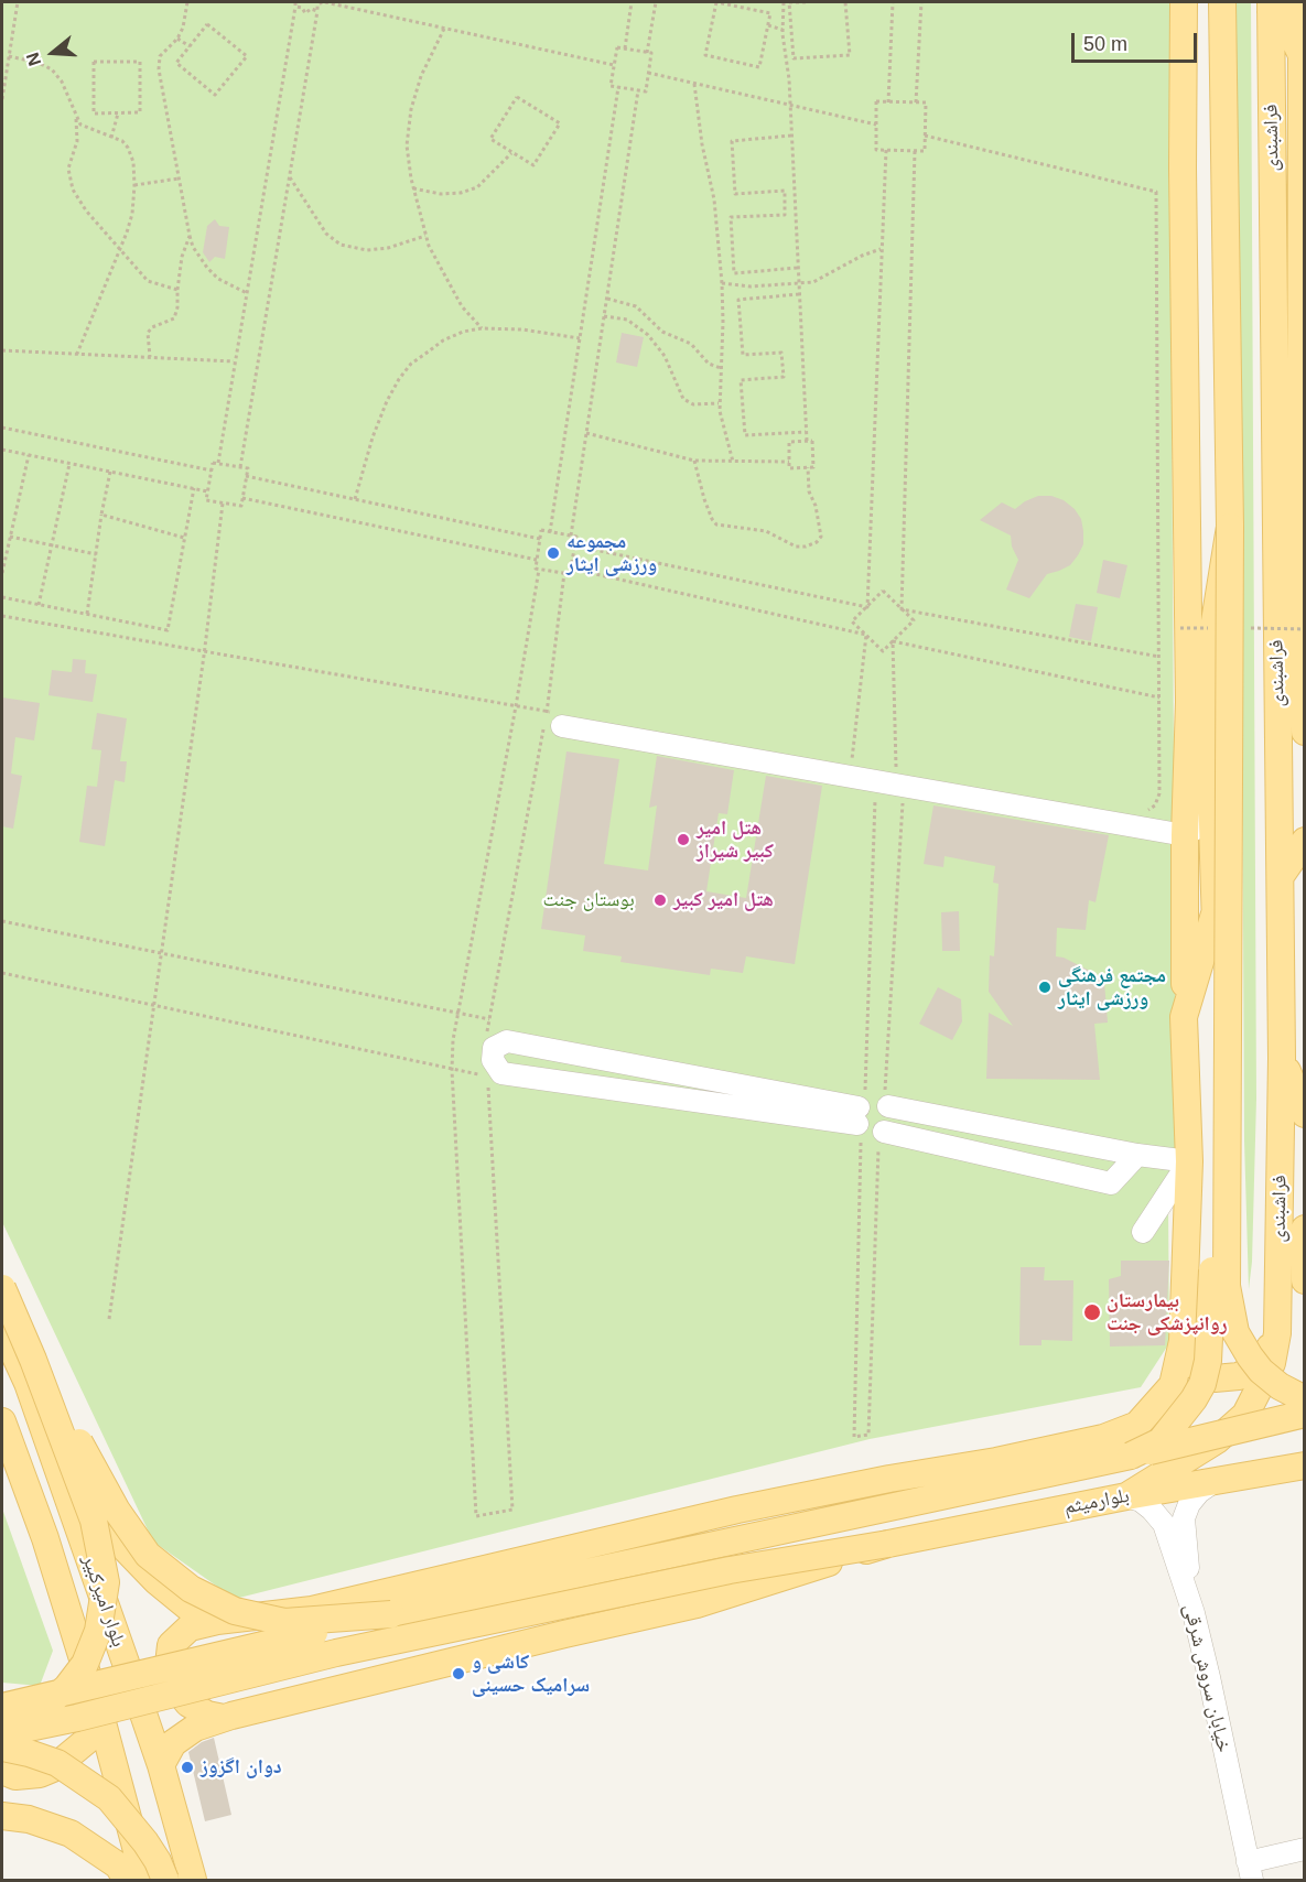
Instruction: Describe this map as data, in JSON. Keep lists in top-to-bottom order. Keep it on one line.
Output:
{"streets":{"main road":["فراشبندی","بلوارمیثم","بلوار امیرکبیر"],"street":["خیابان سروش شرقی"]},"crossings":[["فراشبندی","بلوارمیثم"],["فراشبندی","خیابان سروش شرقی"],["بلوارمیثم","خیابان سروش شرقی"]],"parks":["بوستان جنت"],"places":["مجموعه ورزشی ایثار","هتل امیر کبیر شیراز","هتل امیر کبیر","مجتمع فرهنگی ورزشی ایثار","بیمارستان روانپزشکی جنت","کاشی و سرامیک حسینی","دوان اگزوز"],"scale_bar":"50 m","north":"left"}
